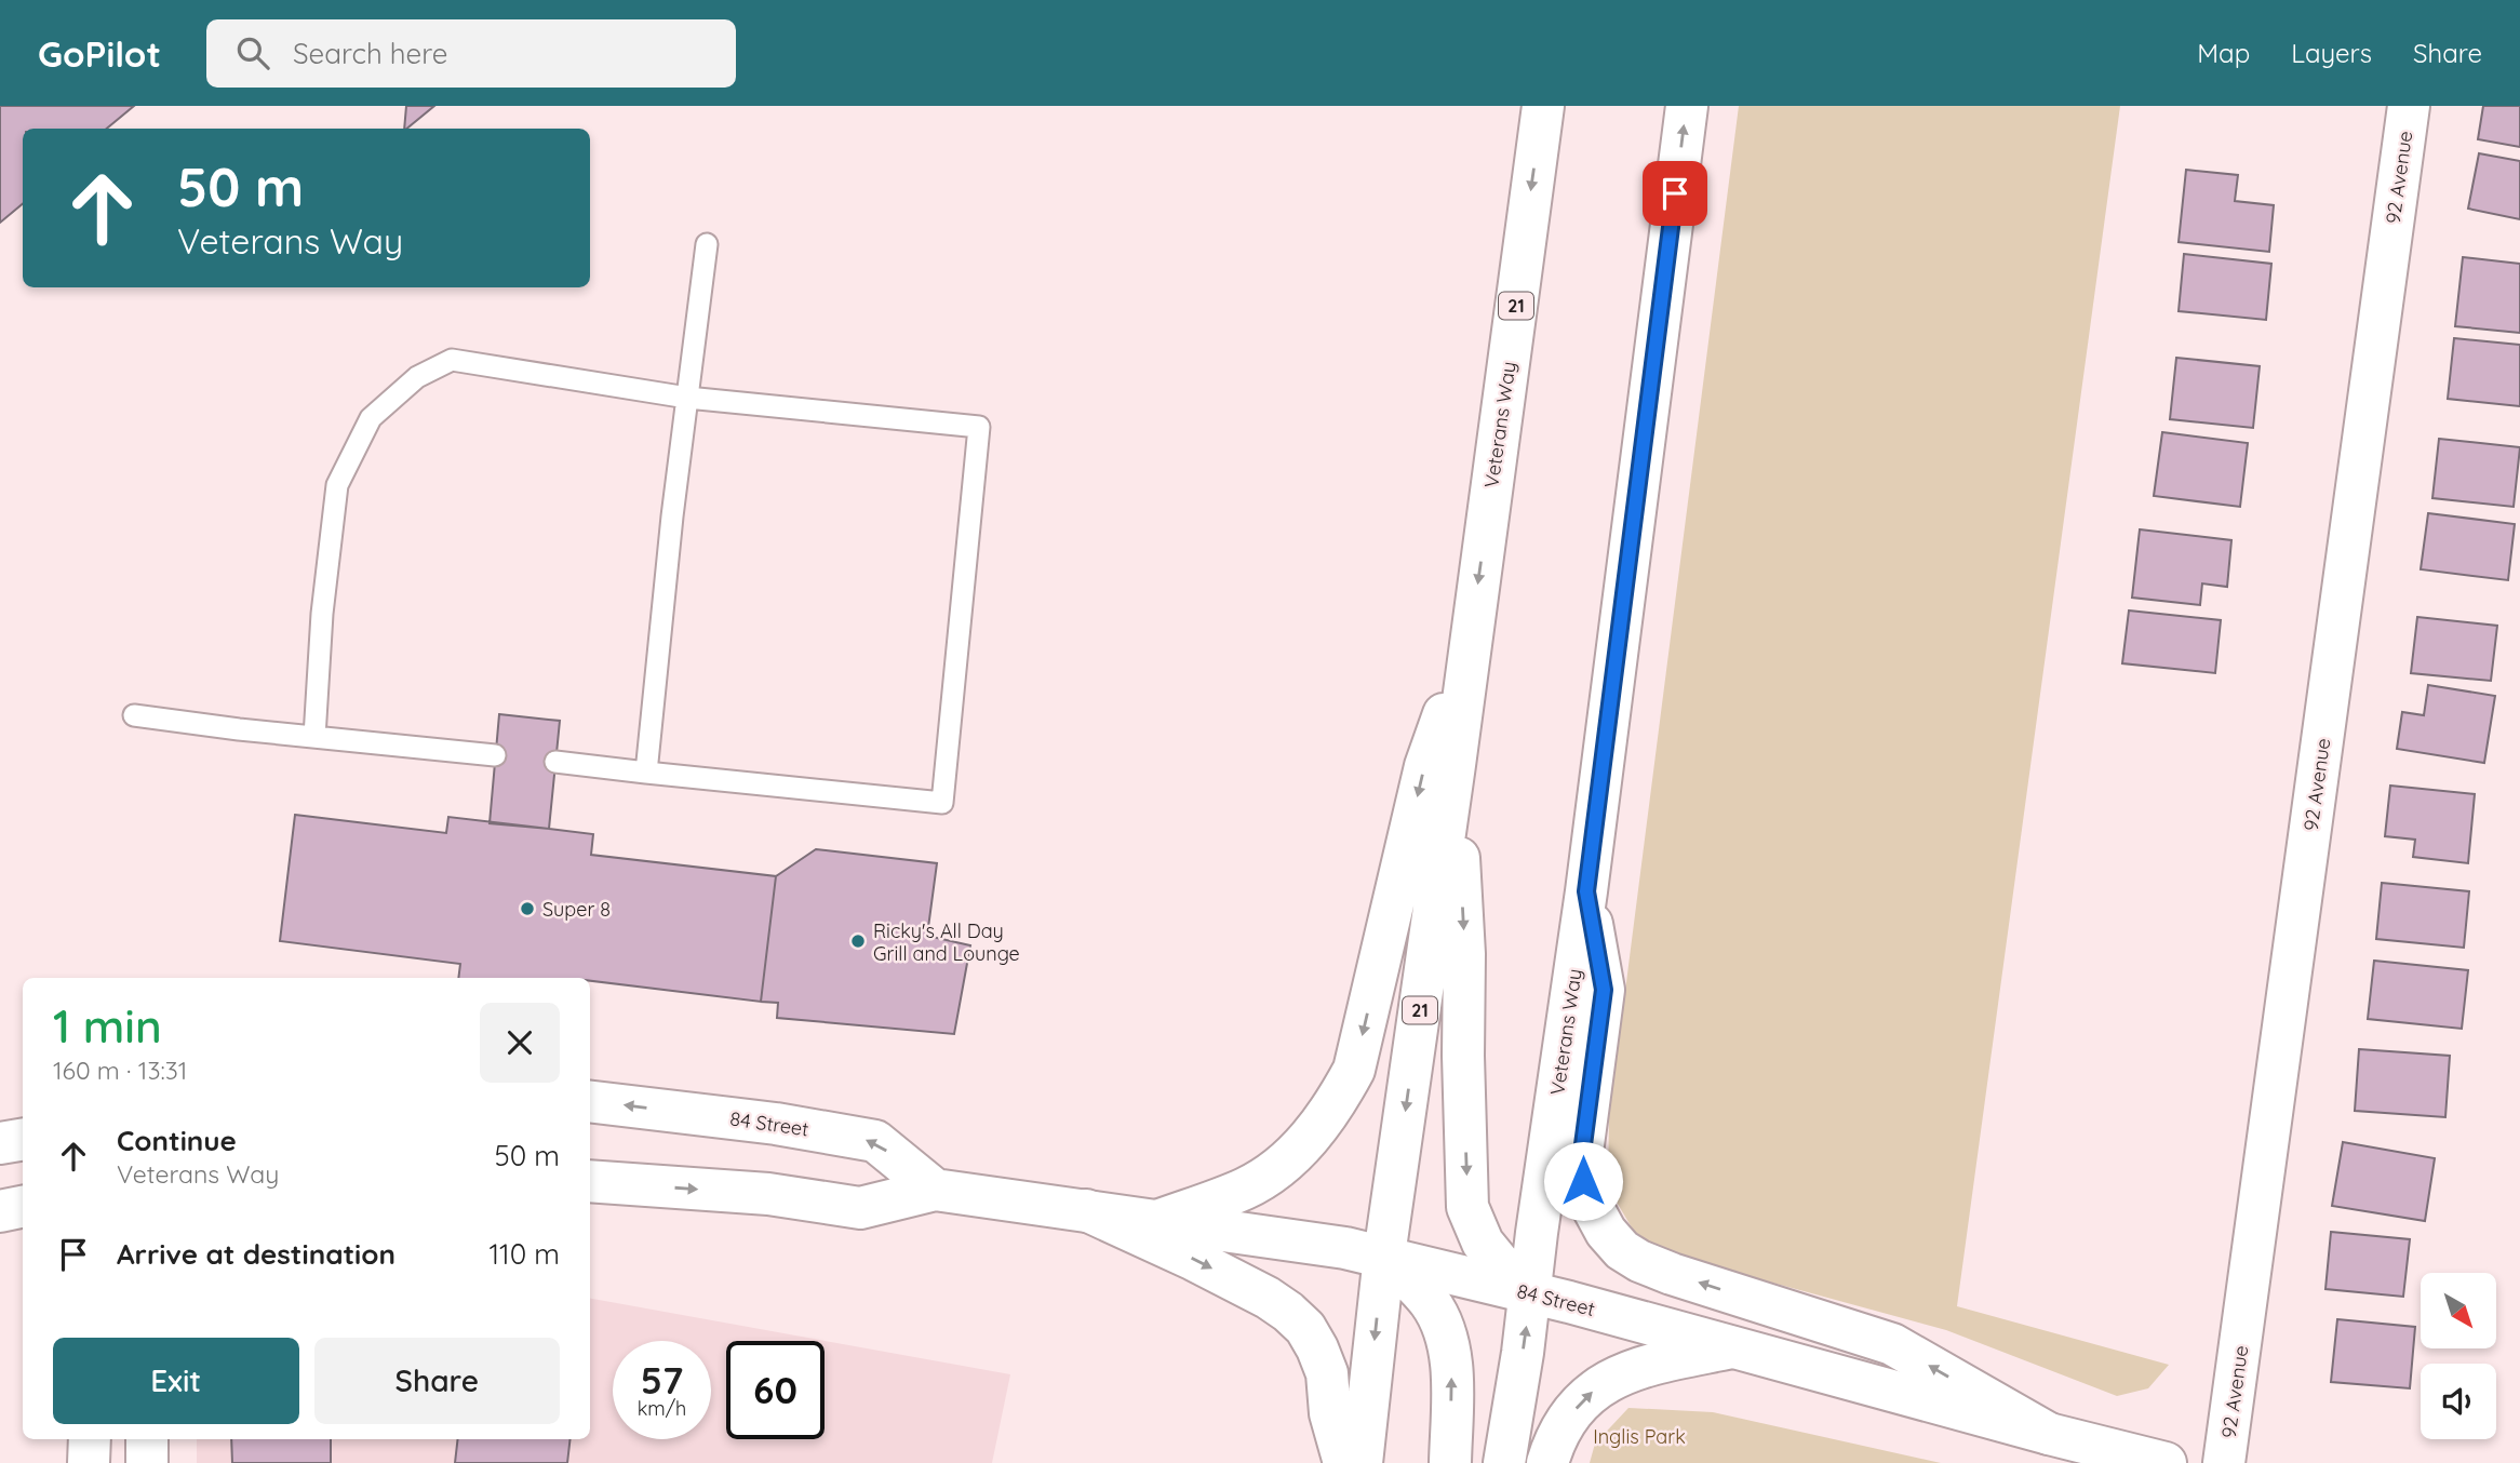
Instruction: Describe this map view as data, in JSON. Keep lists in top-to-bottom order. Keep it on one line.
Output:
{"streets":{"main road":["92 Avenue","21","Veterans Way","84 Street"]},"crossings":[["Veterans Way","84 Street"]],"parks":["Inglis Park"],"places":["Super 8","Ricky's All Day Grill and Lounge"],"north":"bottom right","page":{"header":"GoPilot","search":"Search here","nav":["Map","Layers","Share"],"turn":["50 m","Veterans Way"],"heading":["1 min","160 m · 13:31"],"list":[{"name":"Continue","note":"Veterans Way","value":"50 m"},{"name":"Arrive at destination","value":"110 m"}],"buttons":["Exit","Share"],"speed":"57 km/h","limit":"60"}}
